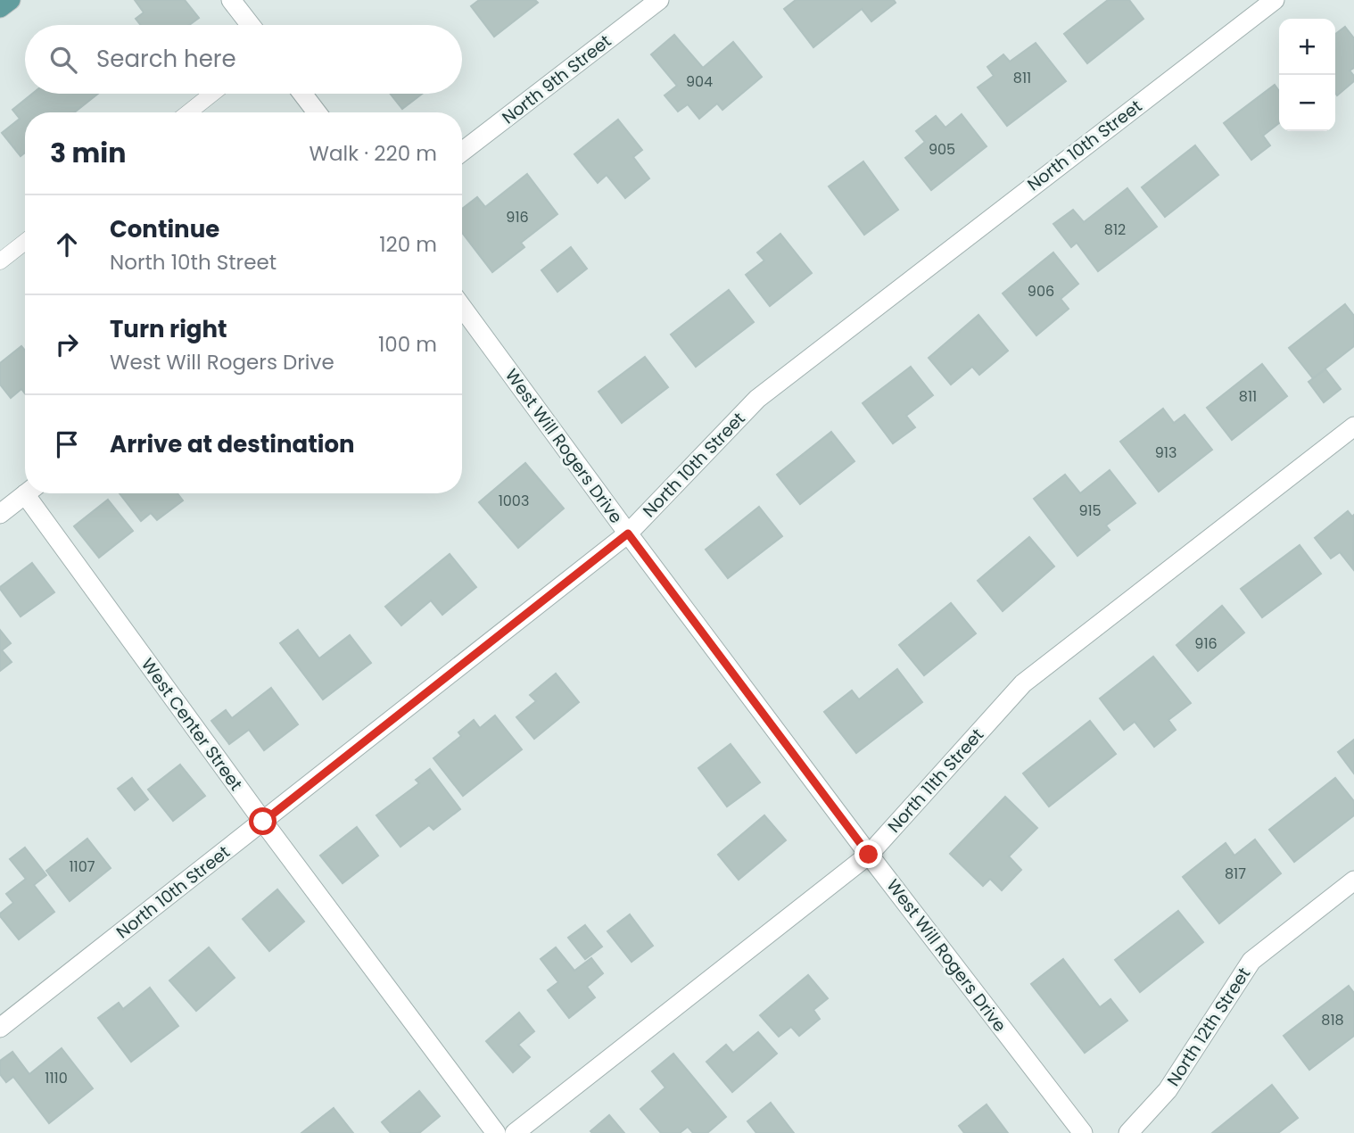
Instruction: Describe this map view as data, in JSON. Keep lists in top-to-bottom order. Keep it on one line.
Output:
{"streets":{"street":["North 9th Street","North 10th Street","West Will Rogers Drive","West Center Street","North 11th Street","North 12th Street"]},"crossings":[["North 10th Street","West Will Rogers Drive"],["North 10th Street","West Center Street"],["West Will Rogers Drive","North 11th Street"]],"house_numbers":["811","904","905","916","812","906","811","913","1003","915","916","1107","817","818","1110"],"page":{"map_buttons":["+","−"],"search":"Search here","heading":["3 min","Walk · 220 m"],"list":[["Continue","North 10th Street","120 m"],["Turn right","West Will Rogers Drive","100 m"],"Arrive at destination"]}}
